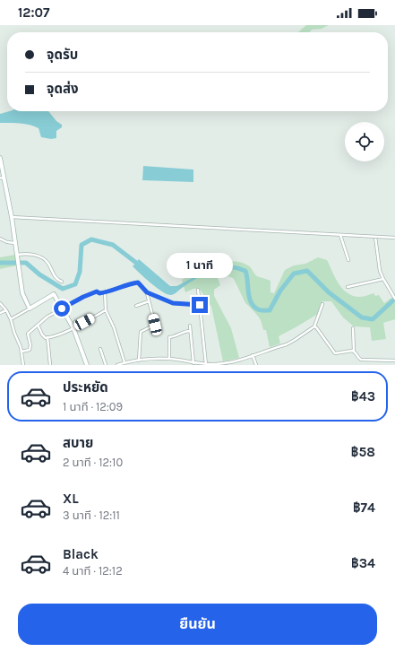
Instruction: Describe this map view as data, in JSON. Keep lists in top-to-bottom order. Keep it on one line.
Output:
{"page":{"status":"12:07","banner":["จุดรับ","จุดส่ง"],"bubble":"1 นาที","list":[{"name":"ประหยัด","note":"1 นาที · 12:09","value":"฿43"},{"name":"สบาย","note":"2 นาที · 12:10","value":"฿58"},{"name":"XL","note":"3 นาที · 12:11","value":"฿74"},{"name":"Black","note":"4 นาที · 12:12","value":"฿34"}],"buttons":"ยืนยัน"}}
